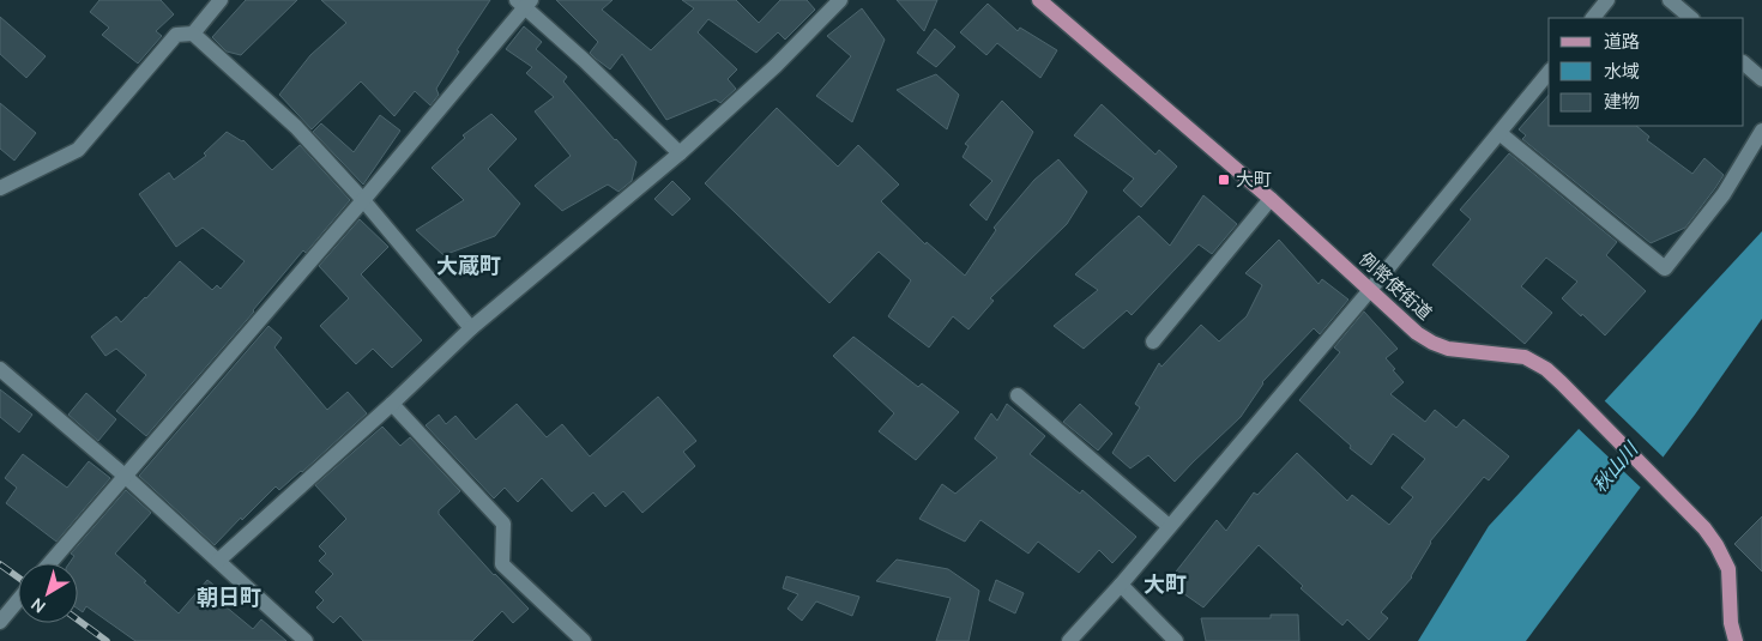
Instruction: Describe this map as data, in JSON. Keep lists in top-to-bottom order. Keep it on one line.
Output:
{"streets":{"main road":["例幣使街道"]},"districts":["大蔵町","大町","朝日町"],"water":["秋山川"],"places":{"transit":["大町"]},"legend":["道路","水域","建物"],"north":"bottom left"}
